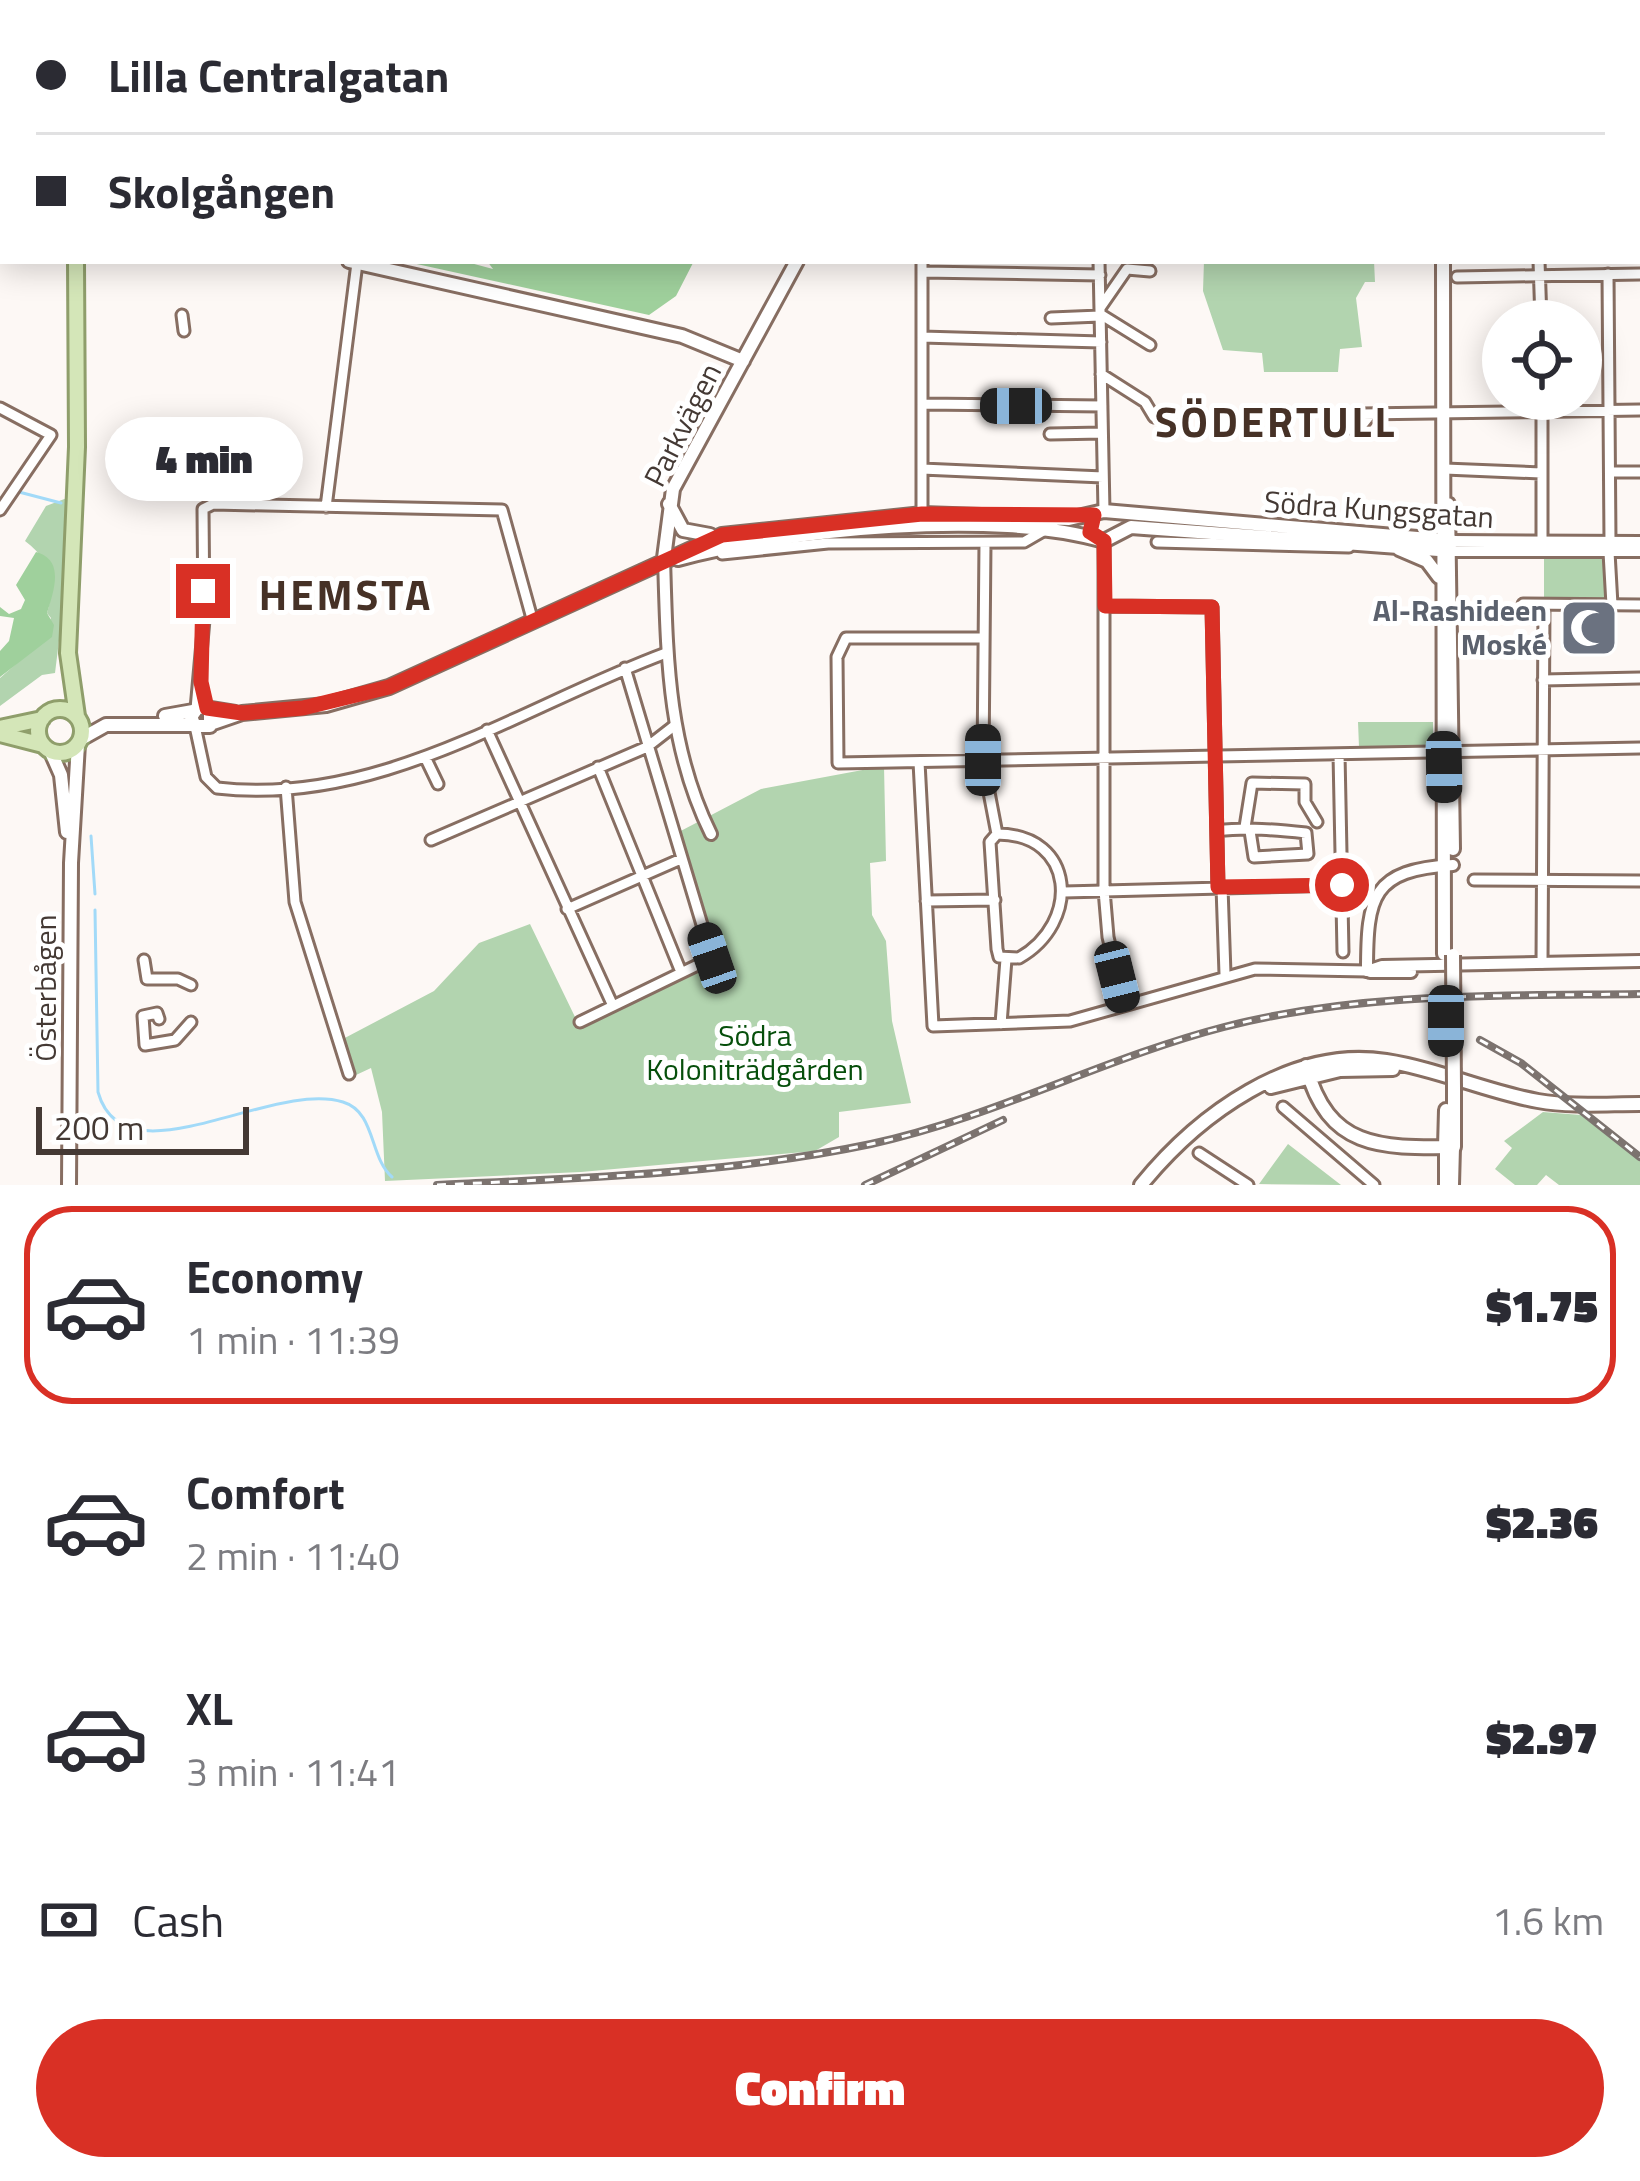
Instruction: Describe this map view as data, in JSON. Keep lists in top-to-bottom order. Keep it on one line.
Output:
{"streets":{"main road":["Parkvägen","Södra Kungsgatan","Österbågen"]},"crossings":[["Parkvägen","Södra Kungsgatan"]],"districts":["SÖDERTULL","HEMSTA"],"parks":["Södra Koloniträdgården"],"places":{"mosque":["Al-Rashideen Moské"]},"scale_bar":"200 m","page":{"banner":["Lilla Centralgatan","Skolgången"],"bubble":"4 min","scale":"200 m","list":[{"name":"Economy","note":"1 min · 11:39","value":"$1.75"},{"name":"Comfort","note":"2 min · 11:40","value":"$2.36"},{"name":"XL","note":"3 min · 11:41","value":"$2.97"}],"pay":["Cash","1.6 km"],"buttons":"Confirm"}}
